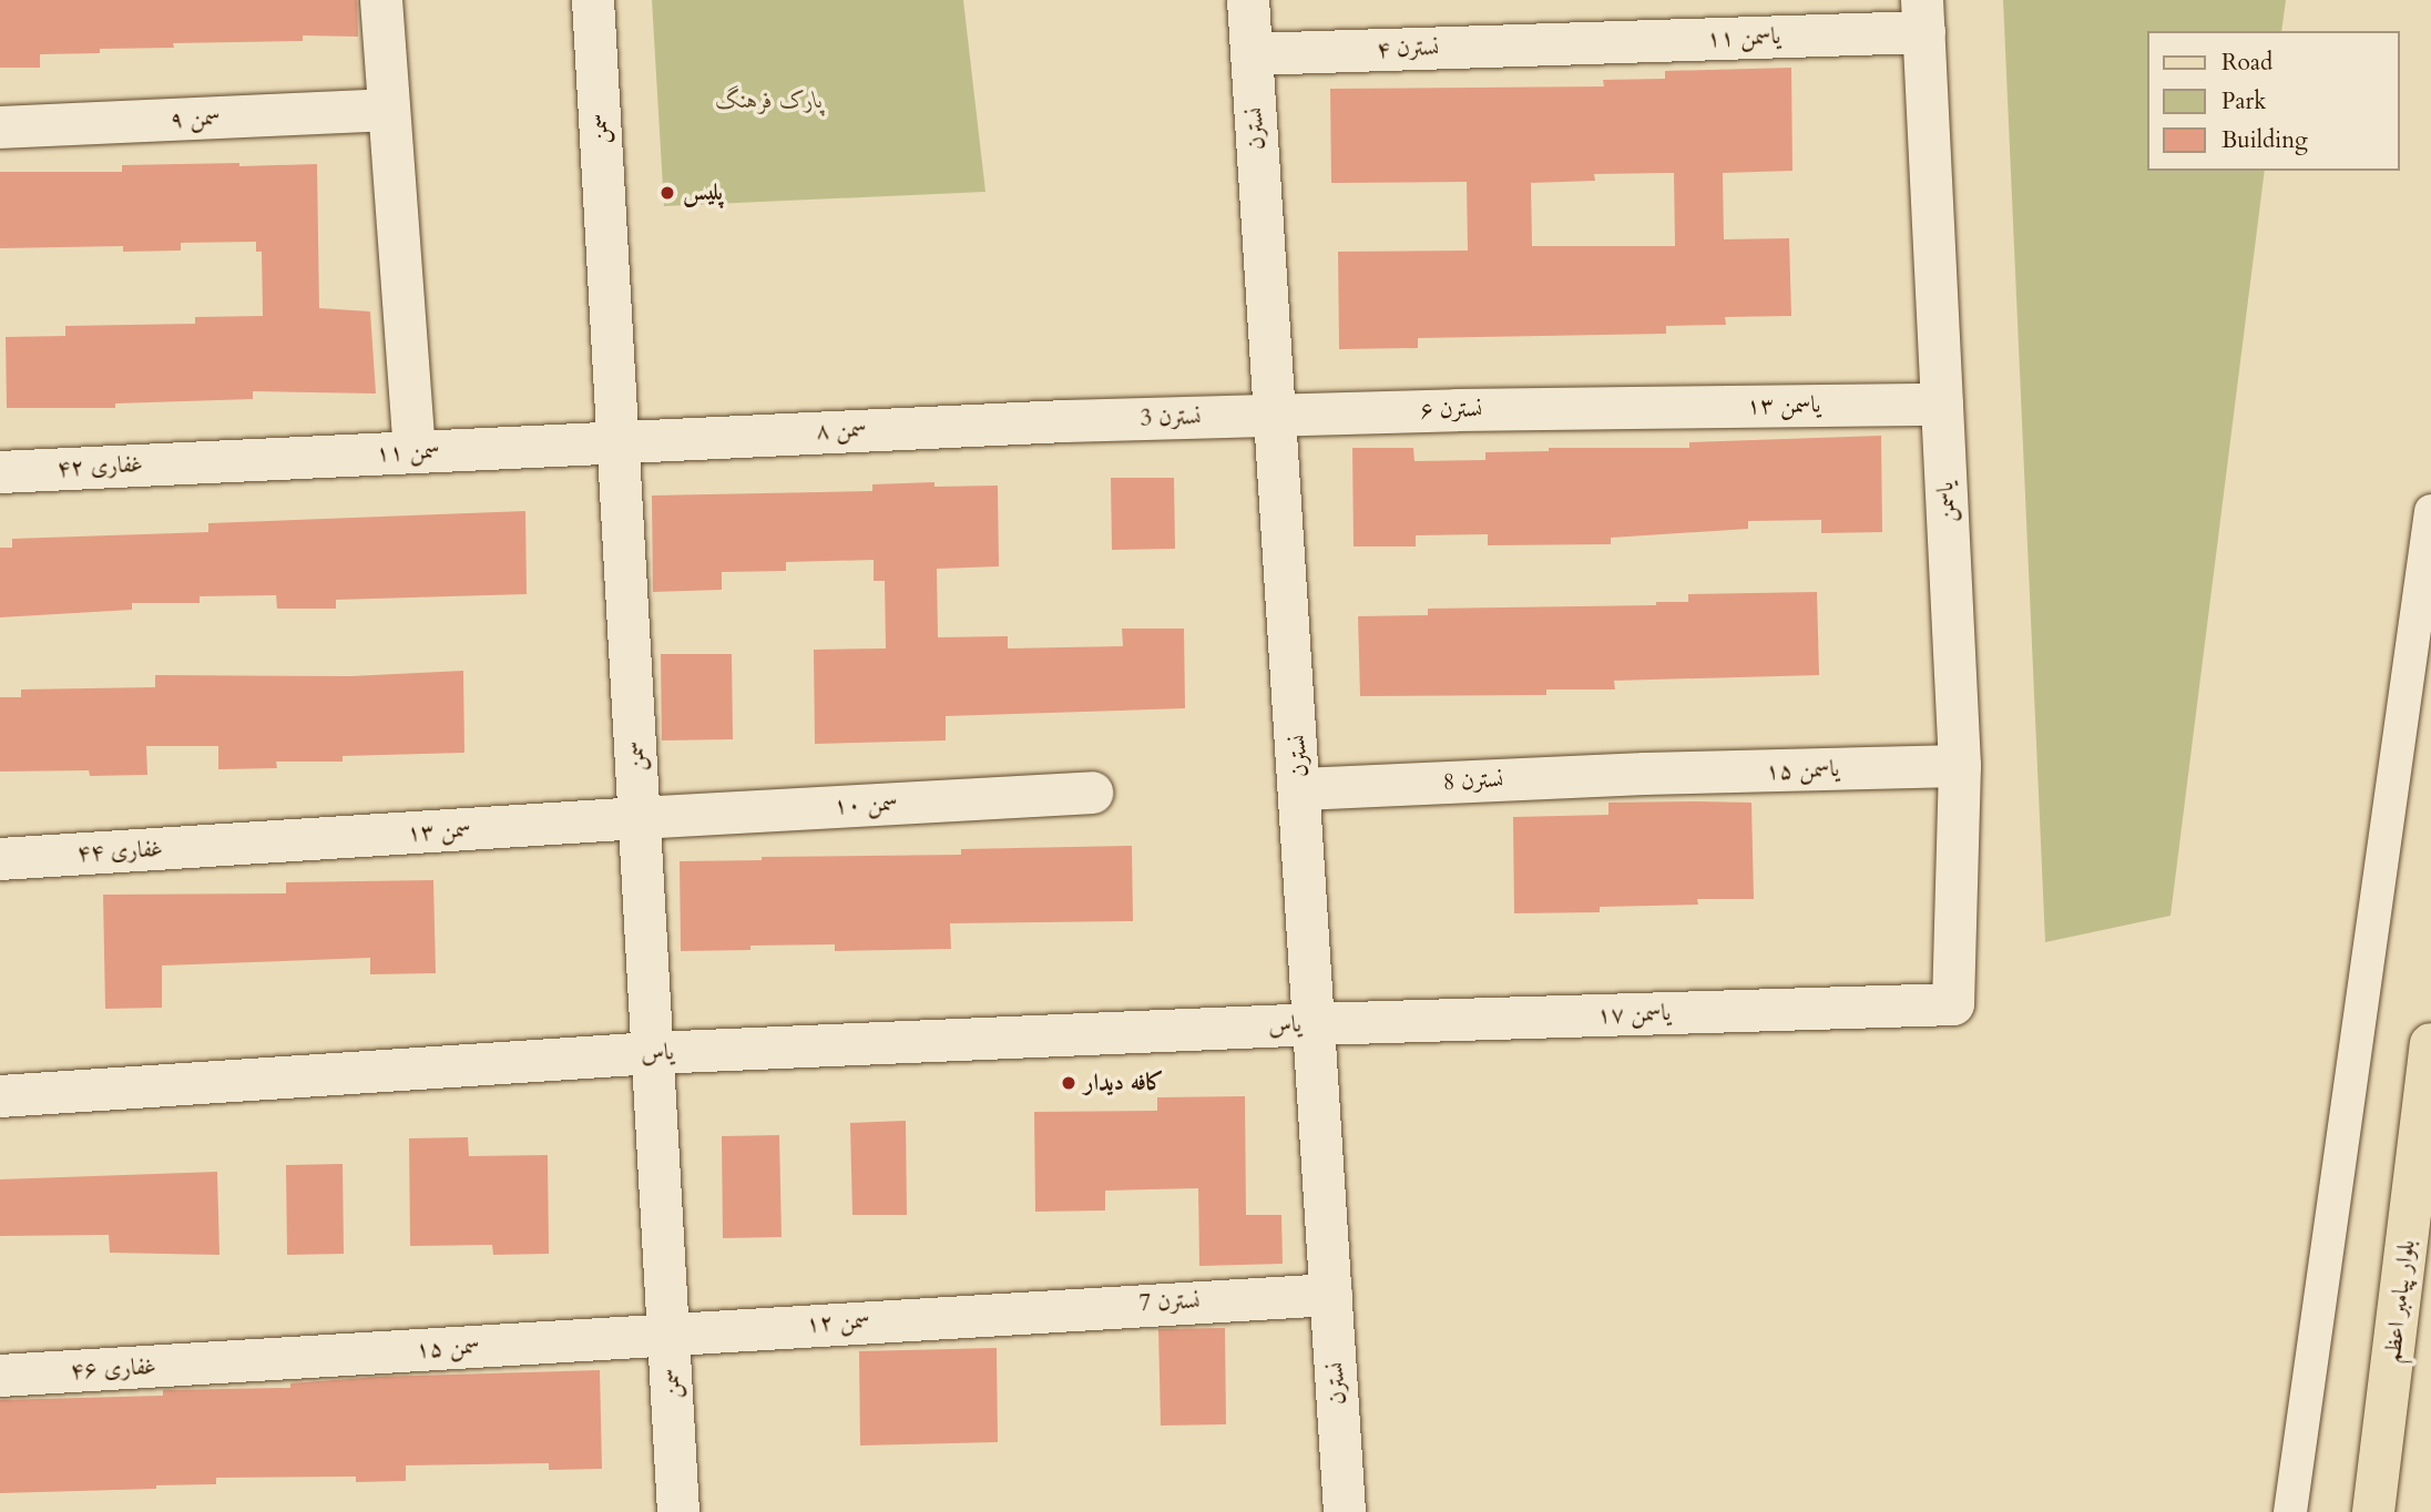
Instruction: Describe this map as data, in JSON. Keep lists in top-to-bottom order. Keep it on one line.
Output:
{"streets":{"main road":["بلوار پیامبر اعظم"],"street":["یاسمن ۱۱","نسترن ۴","سمن ۹","سمن","نسترن","یاسمن ۱۳","نسترن ۶","نسترن 3","سمن ۸","سمن ۱۱","غفاری ۴۲","یاسمن","یاسمن ۱۵","نسترن 8","سمن ۱۰","سمن ۱۳","غفاری ۴۴","یاسمن ۱۷","یاس","نسترن 7","سمن ۱۲","سمن ۱۵","غفاری ۴۶"]},"crossings":[["یاسمن ۱۱","نسترن ۴"],["یاسمن ۱۱","یاسمن"],["نسترن ۴","نسترن"],["سمن","سمن ۸"],["سمن","سمن ۱۱"],["سمن","سمن ۱۰"],["سمن","سمن ۱۳"],["سمن","یاس"],["سمن","سمن ۱۲"],["سمن","سمن ۱۵"],["نسترن","نسترن ۶"],["نسترن","نسترن 3"],["نسترن","نسترن 8"],["نسترن","یاسمن ۱۷"],["نسترن","یاس"],["نسترن","نسترن 7"],["یاسمن ۱۳","نسترن ۶"],["یاسمن ۱۳","یاسمن"],["نسترن ۶","نسترن 3"],["نسترن 3","سمن ۸"],["سمن ۸","سمن ۱۱"],["سمن ۱۱","غفاری ۴۲"],["یاسمن","یاسمن ۱۵"],["یاسمن","یاسمن ۱۷"],["یاسمن ۱۵","نسترن 8"],["سمن ۱۰","سمن ۱۳"],["سمن ۱۳","غفاری ۴۴"],["یاسمن ۱۷","یاس"],["نسترن 7","سمن ۱۲"],["سمن ۱۲","سمن ۱۵"],["سمن ۱۵","غفاری ۴۶"]],"parks":["پارک فرهنگ"],"places":["پلیس","کافه دیدار"],"legend":["Road","Park","Building"]}
